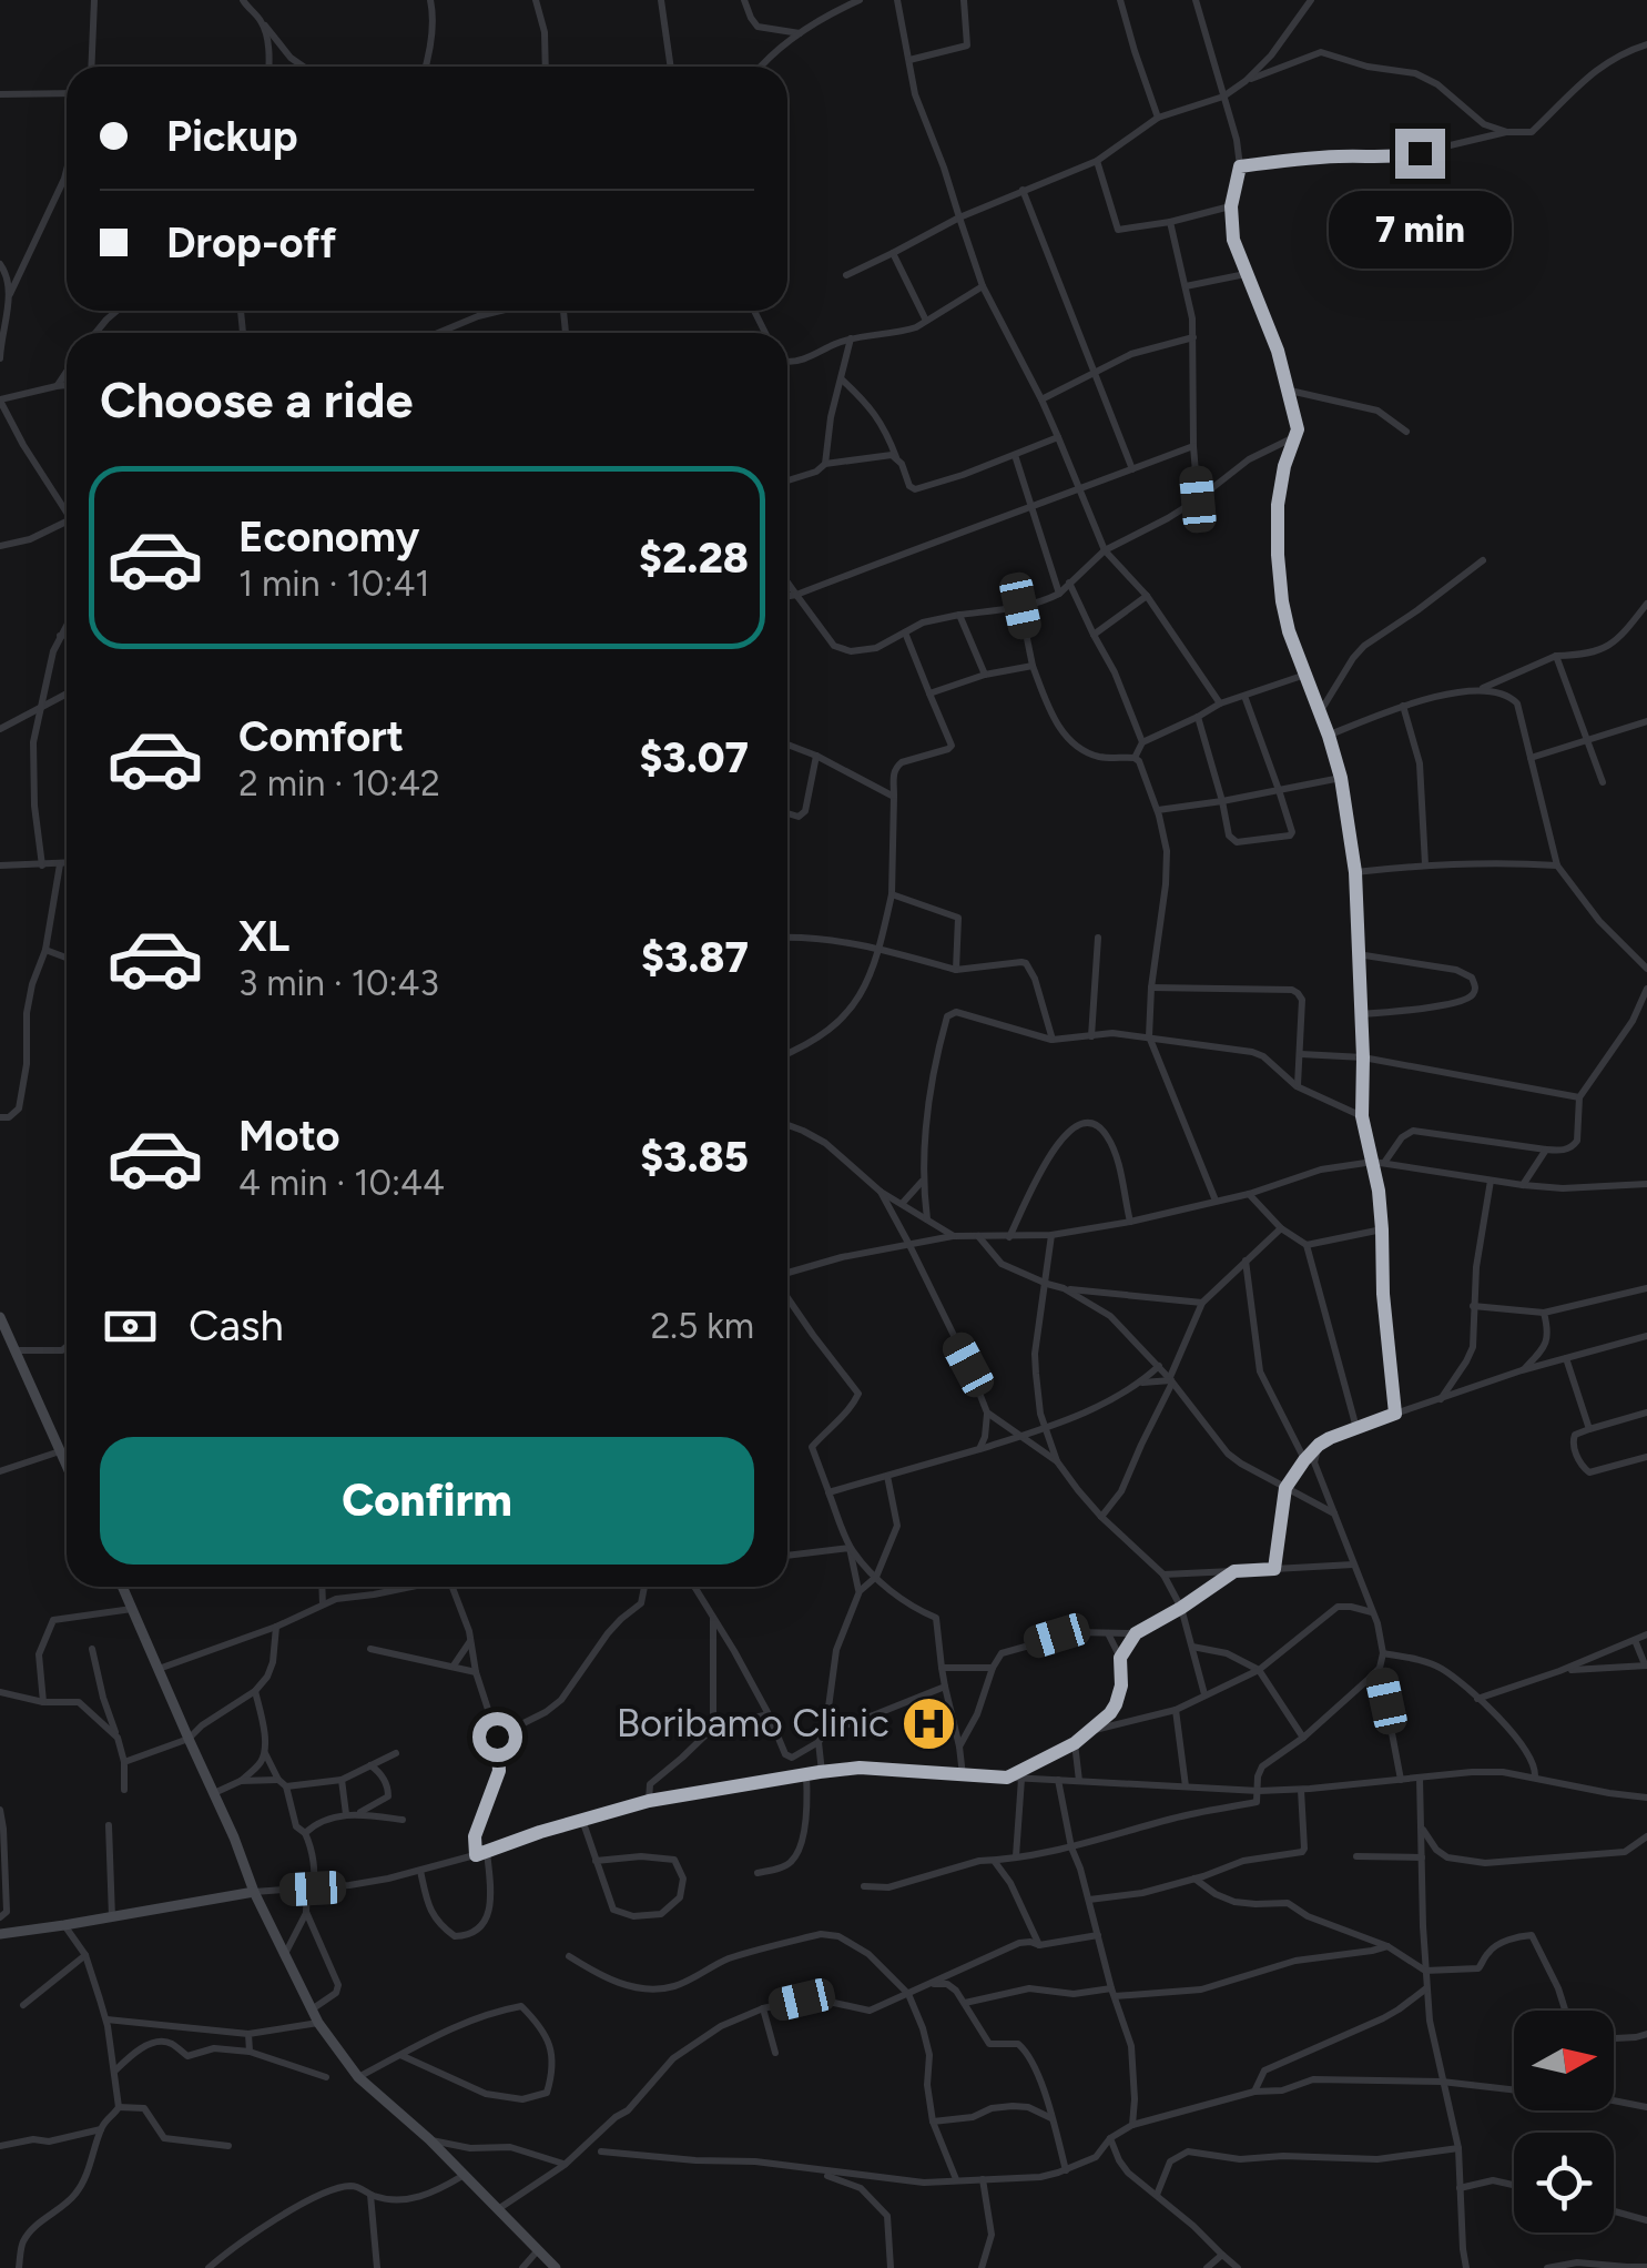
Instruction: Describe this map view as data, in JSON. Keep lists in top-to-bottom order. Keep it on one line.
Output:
{"places":{"hospital":["Boribamo Clinic"]},"north":"right","page":{"banner":["Pickup","Drop-off"],"bubble":"7 min","heading":"Choose a ride","list":[{"name":"Economy","note":"1 min · 10:41","value":"$2.28"},{"name":"Comfort","note":"2 min · 10:42","value":"$3.07"},{"name":"XL","note":"3 min · 10:43","value":"$3.87"},{"name":"Moto","note":"4 min · 10:44","value":"$3.85"}],"pay":["Cash","2.5 km"],"buttons":"Confirm"}}
